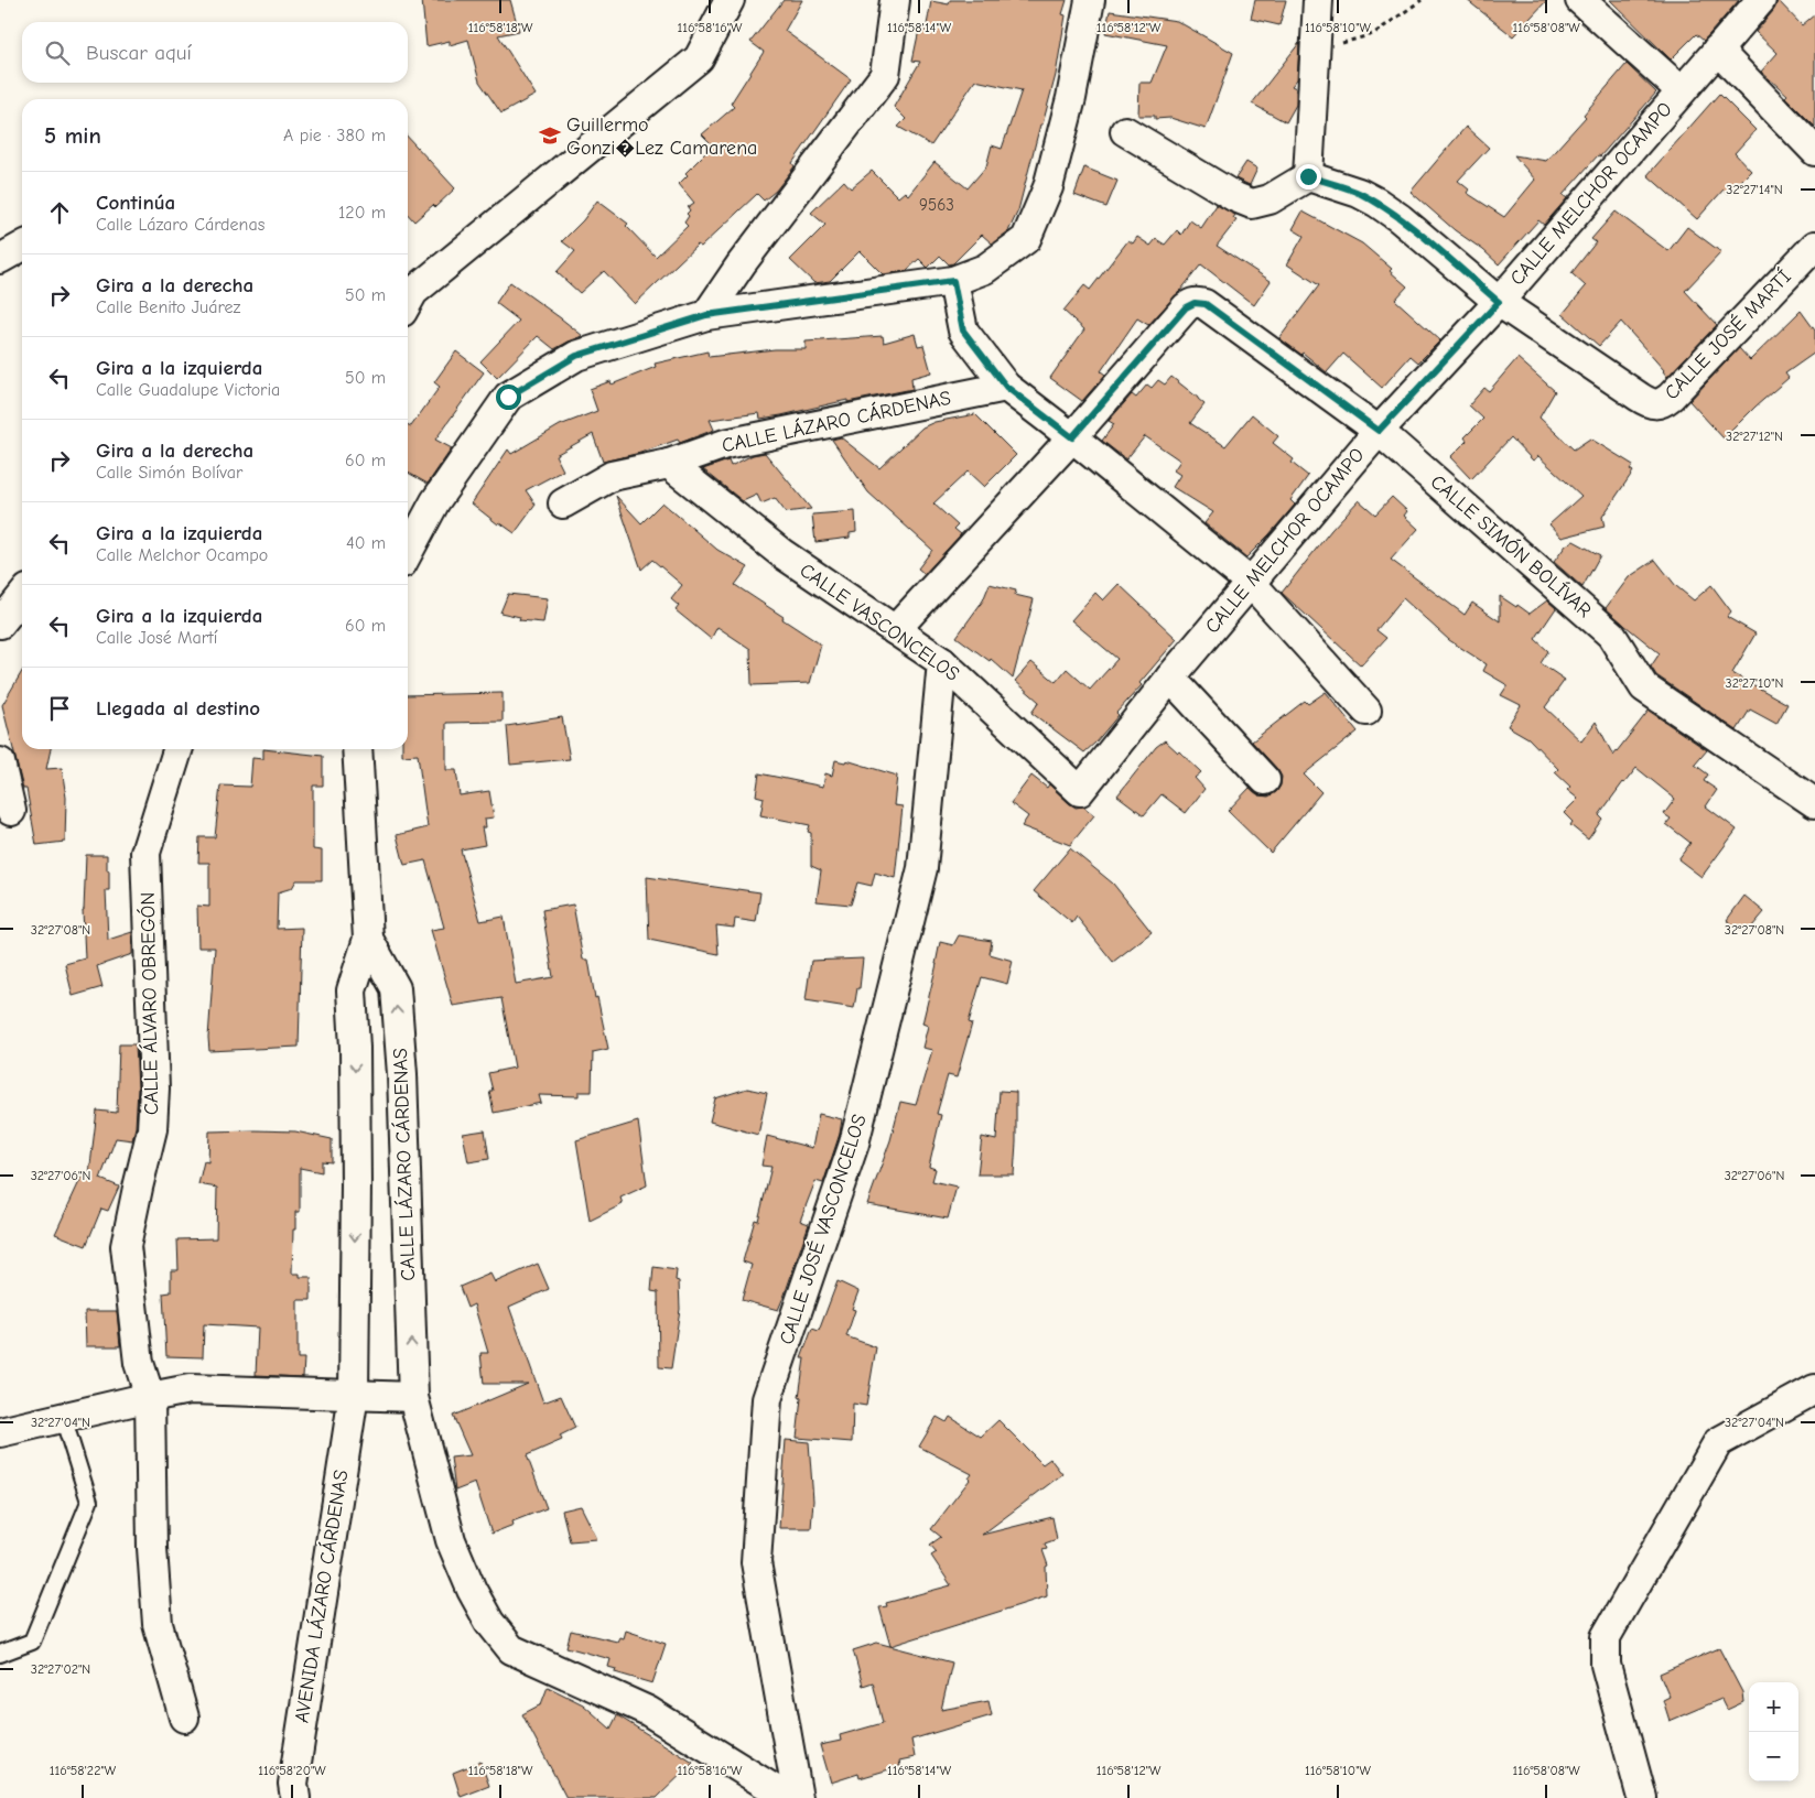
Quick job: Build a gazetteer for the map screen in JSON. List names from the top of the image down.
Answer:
{
  "streets": {
    "street": [
      "CALLE MELCHOR OCAMPO",
      "CALLE JOSÉ MARTÍ",
      "CALLE LÁZARO CÁRDENAS",
      "CALLE SIMÓN BOLÍVAR",
      "CALLE VASCONCELOS",
      "CALLE ÁLVARO OBREGÓN",
      "CALLE JOSÉ VASCONCELOS",
      "AVENIDA LÁZARO CÁRDENAS"
    ]
  },
  "crossings": [
    ["CALLE MELCHOR OCAMPO", "CALLE JOSÉ MARTÍ"],
    ["CALLE MELCHOR OCAMPO", "CALLE SIMÓN BOLÍVAR"],
    ["CALLE MELCHOR OCAMPO", "CALLE VASCONCELOS"],
    ["CALLE LÁZARO CÁRDENAS", "CALLE VASCONCELOS"],
    ["CALLE LÁZARO CÁRDENAS", "AVENIDA LÁZARO CÁRDENAS"],
    ["CALLE VASCONCELOS", "CALLE JOSÉ VASCONCELOS"]
  ],
  "places": {
    "school or university": ["Guillermo Gonzi�Lez Camarena"]
  },
  "house_numbers": ["9563"],
  "page": {
    "search": "Buscar aquí",
    "heading": ["5 min", "A pie · 380 m"],
    "list": [
      ["Continúa", "Calle Lázaro Cárdenas", "120 m"],
      ["Gira a la derecha", "Calle Benito Juárez", "50 m"],
      ["Gira a la izquierda", "Calle Guadalupe Victoria", "50 m"],
      ["Gira a la derecha", "Calle Simón Bolívar", "60 m"],
      ["Gira a la izquierda", "Calle Melchor Ocampo", "40 m"],
      ["Gira a la izquierda", "Calle José Martí", "60 m"],
      "Llegada al destino"
    ],
    "map_buttons": ["+", "−"]
  },
  "coordinates": [
    "116°58'18\"W",
    "116°58'16\"W",
    "116°58'14\"W",
    "116°58'12\"W",
    "116°58'10\"W",
    "116°58'08\"W",
    "32°27'14\"N",
    "32°27'12\"N",
    "32°27'10\"N",
    "32°27'08\"N",
    "32°27'06\"N",
    "32°27'04\"N",
    "32°27'02\"N",
    "116°58'22\"W",
    "116°58'20\"W"
  ]
}
